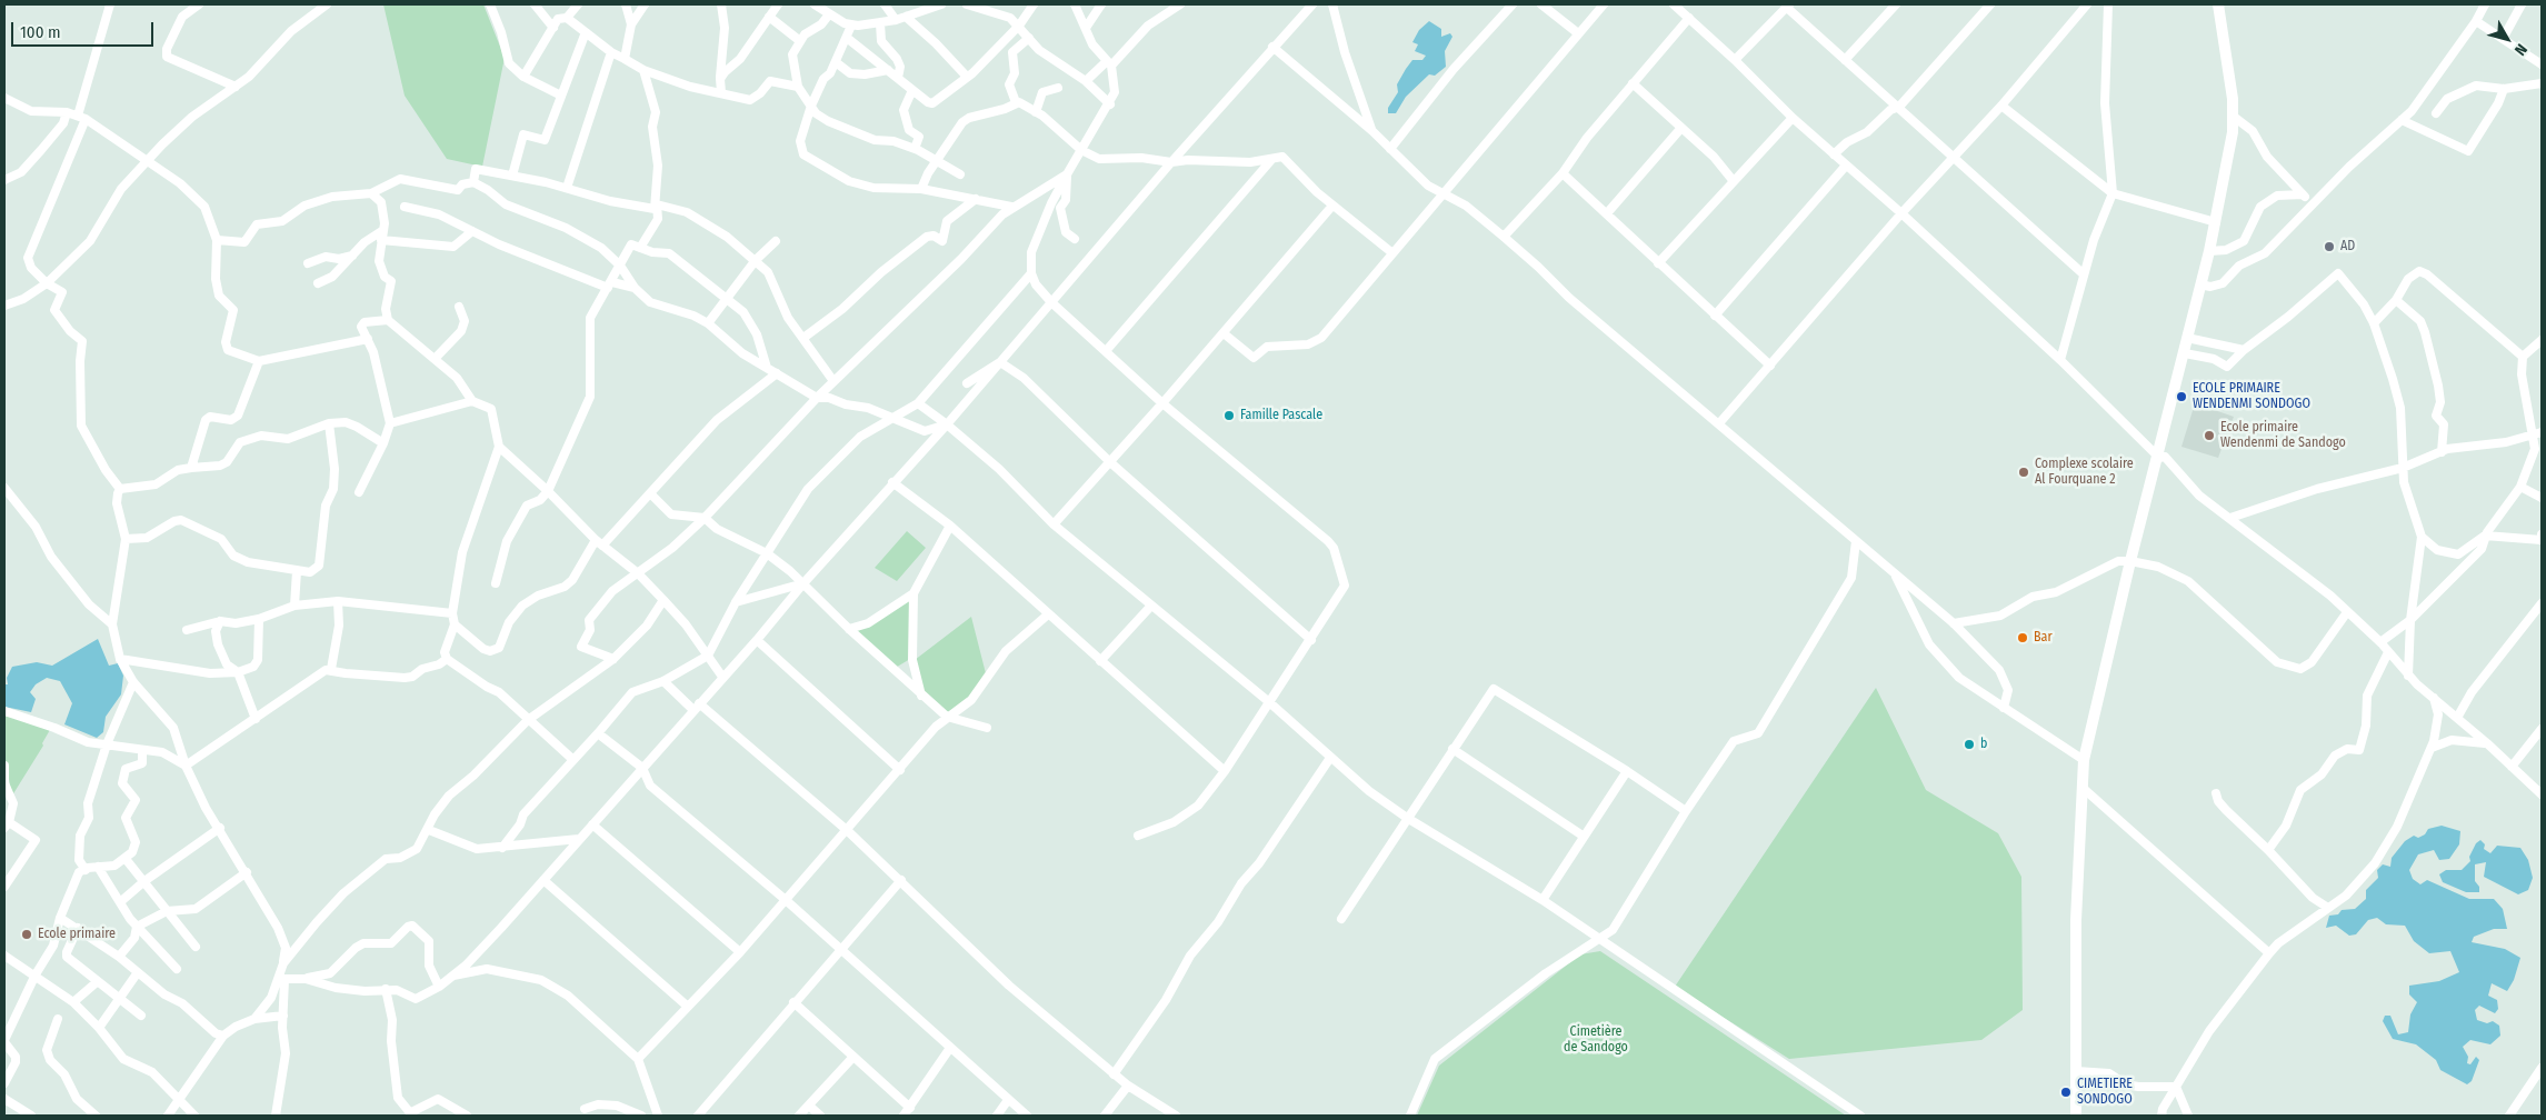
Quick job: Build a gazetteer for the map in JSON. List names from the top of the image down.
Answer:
{
  "parks": ["Cimetière de Sandogo"],
  "places": [
    "AD",
    "ECOLE PRIMAIRE WENDENMI SONDOGO",
    "Famille Pascale",
    "Ecole primaire Wendenmi de Sandogo",
    "Complexe scolaire Al Fourquane 2",
    "Bar",
    "b",
    "Ecole primaire",
    "CIMETIERE SONDOGO"
  ],
  "scale_bar": "100 m",
  "north": "bottom right"
}
